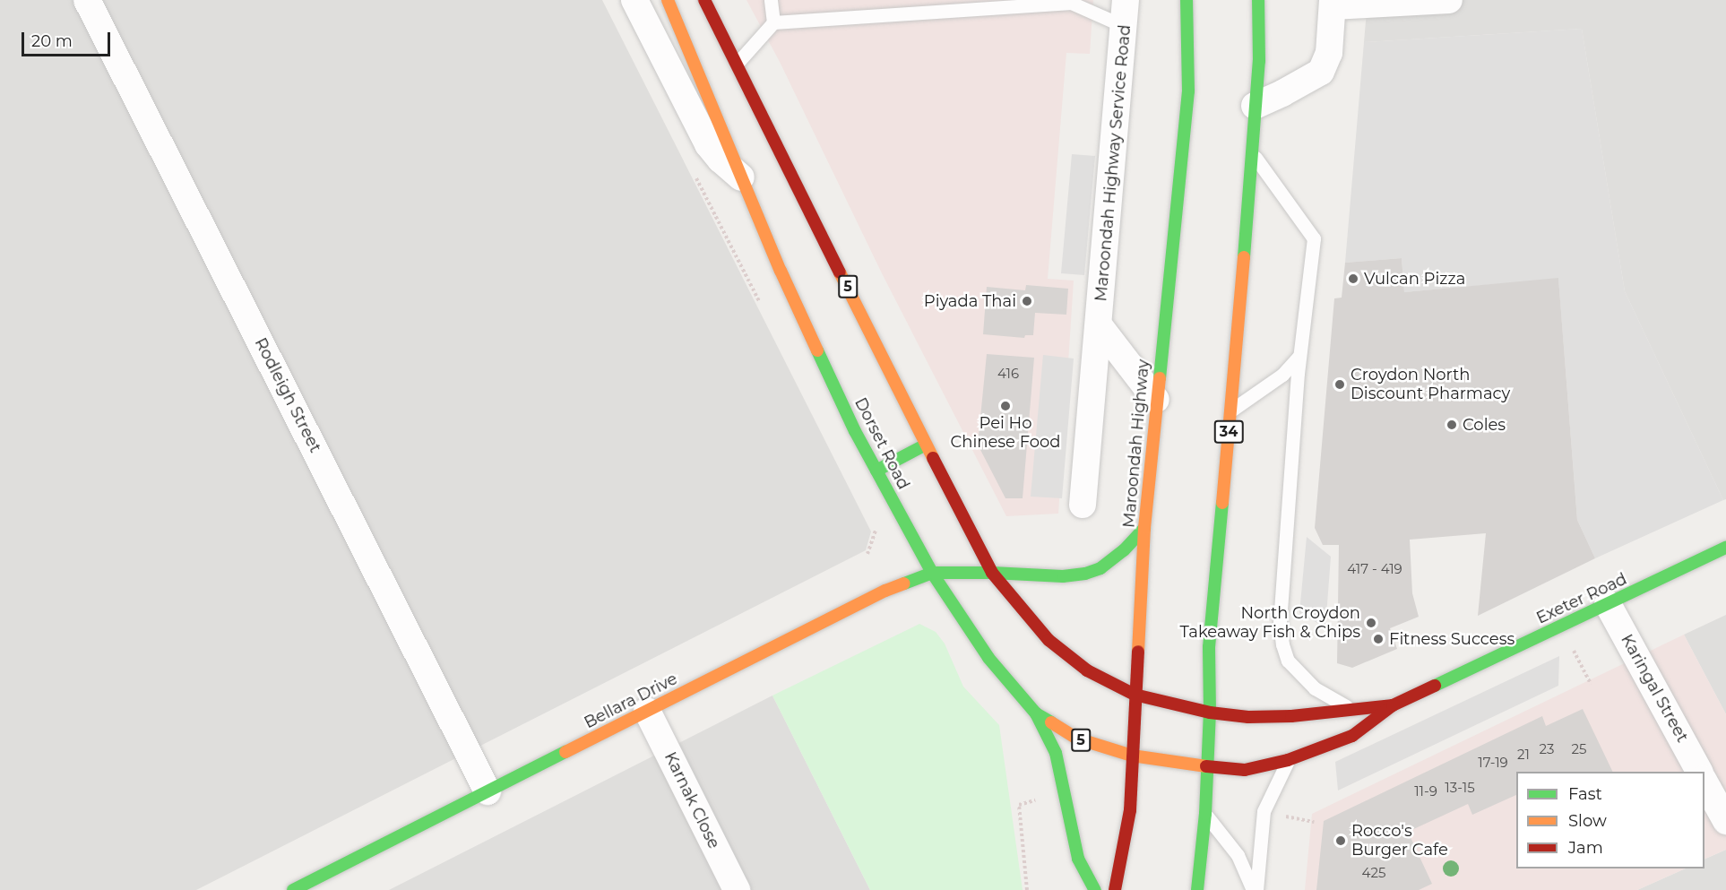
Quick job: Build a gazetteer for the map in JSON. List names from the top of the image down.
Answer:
{
  "streets": {
    "main road": [
      "5",
      "34",
      "Dorset Road",
      "Maroondah Highway",
      "Exeter Road",
      "Bellara Drive"
    ],
    "street": [
      "Maroondah Highway Service Road",
      "Rodleigh Street",
      "Karingal Street",
      "Karnak Close"
    ]
  },
  "crossings": [
    ["5", "34"],
    ["5", "Maroondah Highway"],
    ["5", "Exeter Road"],
    ["5", "Bellara Drive"],
    ["Rodleigh Street", "Bellara Drive"],
    ["34", "Dorset Road"],
    ["34", "Exeter Road"],
    ["Dorset Road", "Maroondah Highway"],
    ["Dorset Road", "Exeter Road"],
    ["Dorset Road", "Bellara Drive"],
    ["Maroondah Highway", "Bellara Drive"],
    ["Exeter Road", "Karingal Street"],
    ["Bellara Drive", "Karnak Close"]
  ],
  "places": [
    "Vulcan Pizza",
    "Piyada Thai",
    "Croydon North Discount Pharmacy",
    "Pei Ho Chinese Food",
    "Coles",
    "North Croydon Takeaway Fish & Chips",
    "Fitness Success",
    "Rocco's Burger Cafe"
  ],
  "house_numbers": [
    "416",
    "417 - 419",
    "23",
    "25",
    "21",
    "17-19",
    "13-15",
    "11-9",
    "425"
  ],
  "legend": ["Fast", "Slow", "Jam"],
  "scale_bar": "20 m"
}
